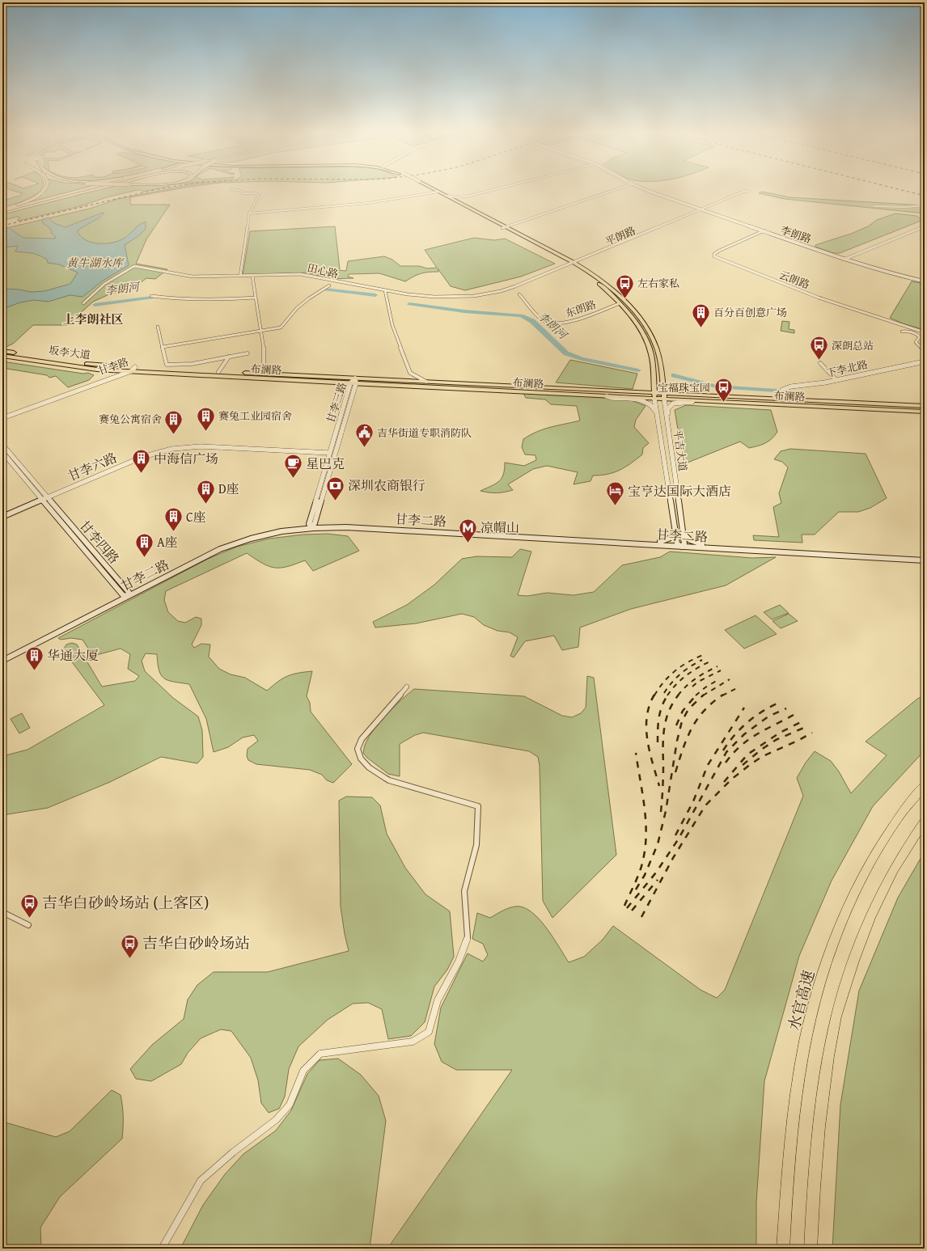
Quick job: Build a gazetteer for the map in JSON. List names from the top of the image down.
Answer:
{
  "streets": {
    "highway": ["水官高速"],
    "main road": ["坂李大道", "布澜路", "平吉大道"],
    "street": [
      "李朗路",
      "平朗路",
      "田心路",
      "云朗路",
      "东朗路",
      "甘李路",
      "下李北路",
      "甘李三路",
      "甘李六路",
      "甘李二路",
      "甘李四路"
    ]
  },
  "crossings": [
    ["李朗路", "平朗路"],
    ["李朗路", "云朗路"],
    ["平朗路", "田心路"],
    ["平朗路", "平吉大道"],
    ["田心路", "平吉大道"],
    ["东朗路", "平吉大道"],
    ["坂李大道", "甘李路"],
    ["坂李大道", "布澜路"],
    ["甘李路", "布澜路"],
    ["下李北路", "布澜路"],
    ["布澜路", "甘李三路"],
    ["布澜路", "平吉大道"],
    ["甘李三路", "甘李二路"],
    ["平吉大道", "甘李二路"],
    ["甘李六路", "甘李四路"],
    ["甘李二路", "甘李四路"]
  ],
  "districts": ["上李朗社区"],
  "water": ["黄牛湖水库", "李朗河"],
  "places": {
    "bus stop": [
      "左右家私",
      "深朗总站",
      "宝福珠宝园",
      "吉华白砂岭场站 (上客区)",
      "吉华白砂岭场站"
    ],
    "building": [
      "百分百创意广场",
      "赛兔工业园宿舍",
      "赛兔公寓宿舍",
      "中海信广场",
      "D座",
      "C座",
      "A座",
      "华通大厦"
    ],
    "public building": ["吉华街道专职消防队"],
    "cafe": ["星巴克"],
    "bank": ["深圳农商银行"],
    "hotel": ["宝亨达国际大酒店"],
    "metro station": ["凉帽山"]
  }
}
